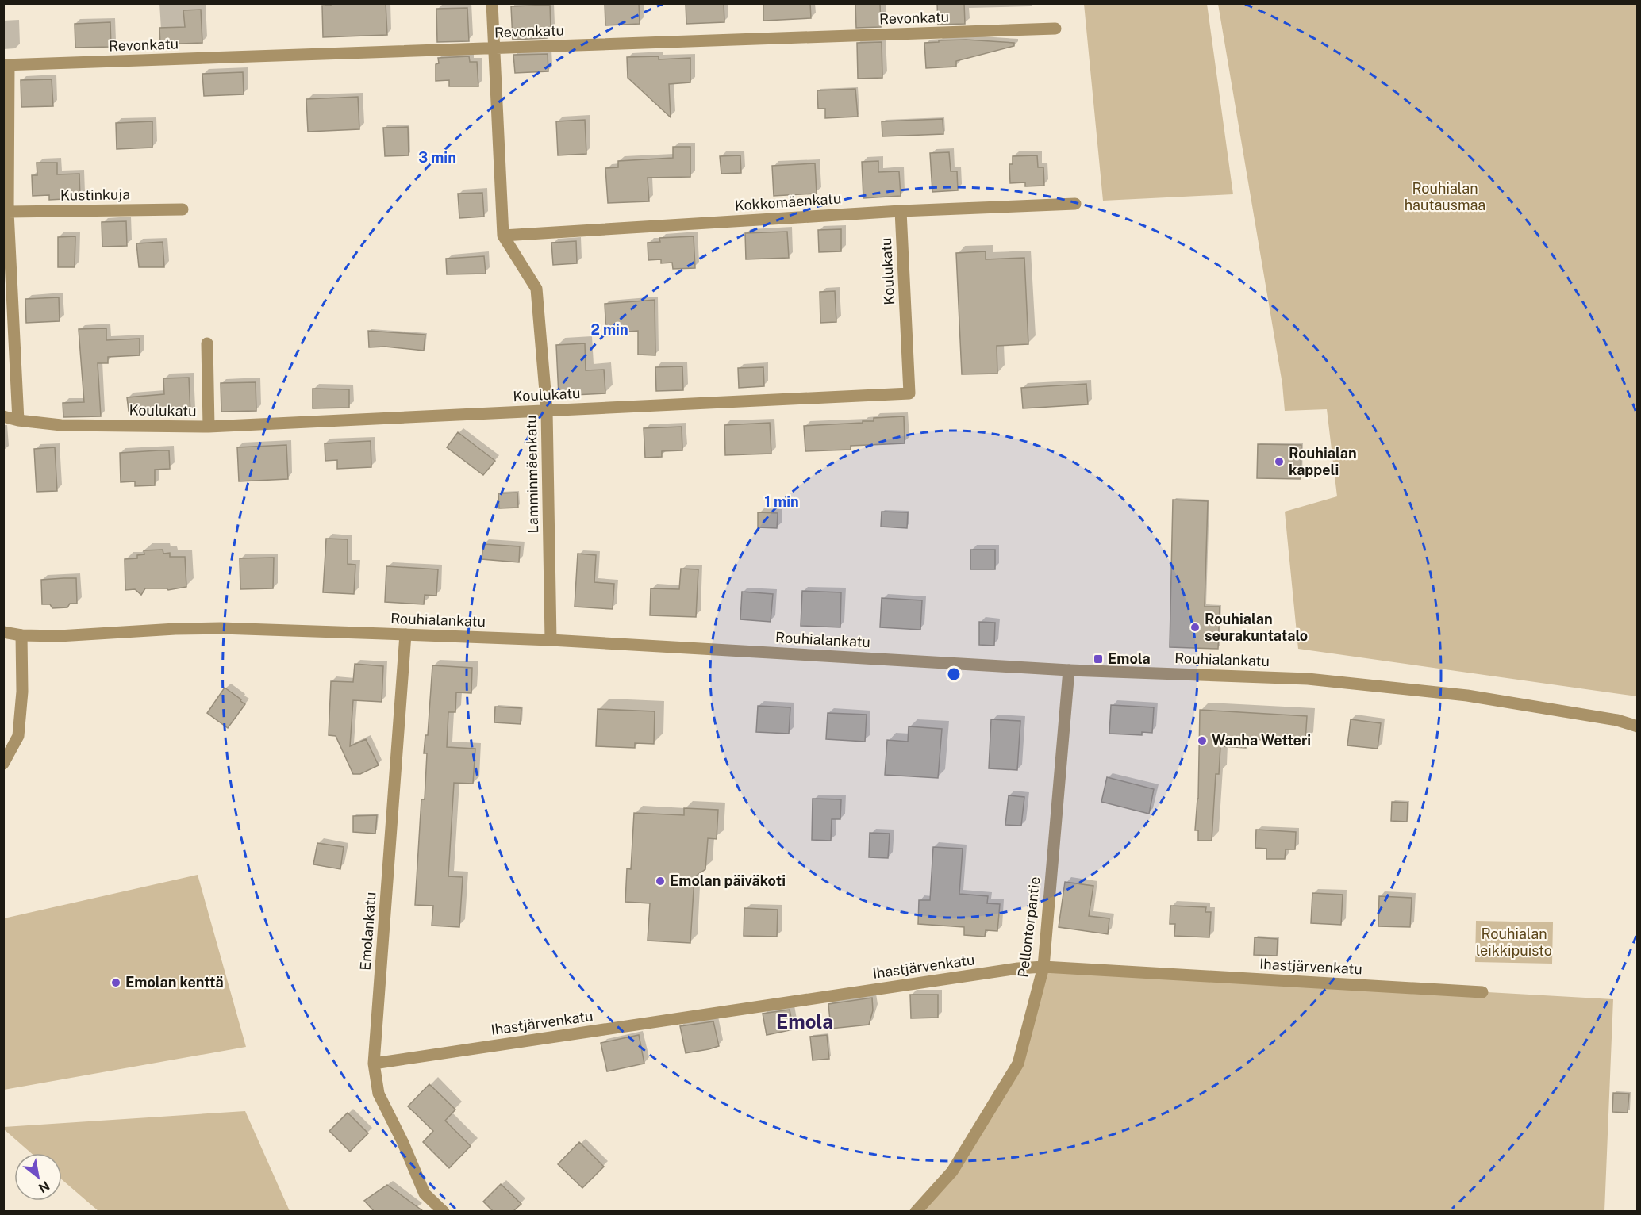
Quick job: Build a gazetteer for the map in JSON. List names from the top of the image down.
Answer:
{
  "streets": {
    "street": [
      "Revonkatu",
      "Kustinkuja",
      "Kokkomäenkatu",
      "Koulukatu",
      "Lamminmäenkatu",
      "Rouhialankatu",
      "Pellontorpantie",
      "Emolankatu",
      "Ihastjärvenkatu"
    ]
  },
  "crossings": [
    ["Revonkatu", "Lamminmäenkatu"],
    ["Kokkomäenkatu", "Koulukatu"],
    ["Kokkomäenkatu", "Lamminmäenkatu"],
    ["Koulukatu", "Lamminmäenkatu"],
    ["Lamminmäenkatu", "Rouhialankatu"],
    ["Rouhialankatu", "Pellontorpantie"],
    ["Rouhialankatu", "Emolankatu"],
    ["Pellontorpantie", "Ihastjärvenkatu"],
    ["Emolankatu", "Ihastjärvenkatu"]
  ],
  "districts": ["Emola"],
  "parks": ["Rouhialan hautausmaa", "Rouhialan leikkipuisto"],
  "places": {
    "other": [
      "Rouhialan kappeli",
      "Rouhialan seurakuntatalo",
      "Wanha Wetteri",
      "Emolan päiväkoti",
      "Emolan kenttä"
    ],
    "transit": ["Emola"]
  },
  "north": "bottom right",
  "rings": ["3 min", "2 min", "1 min"]
}
